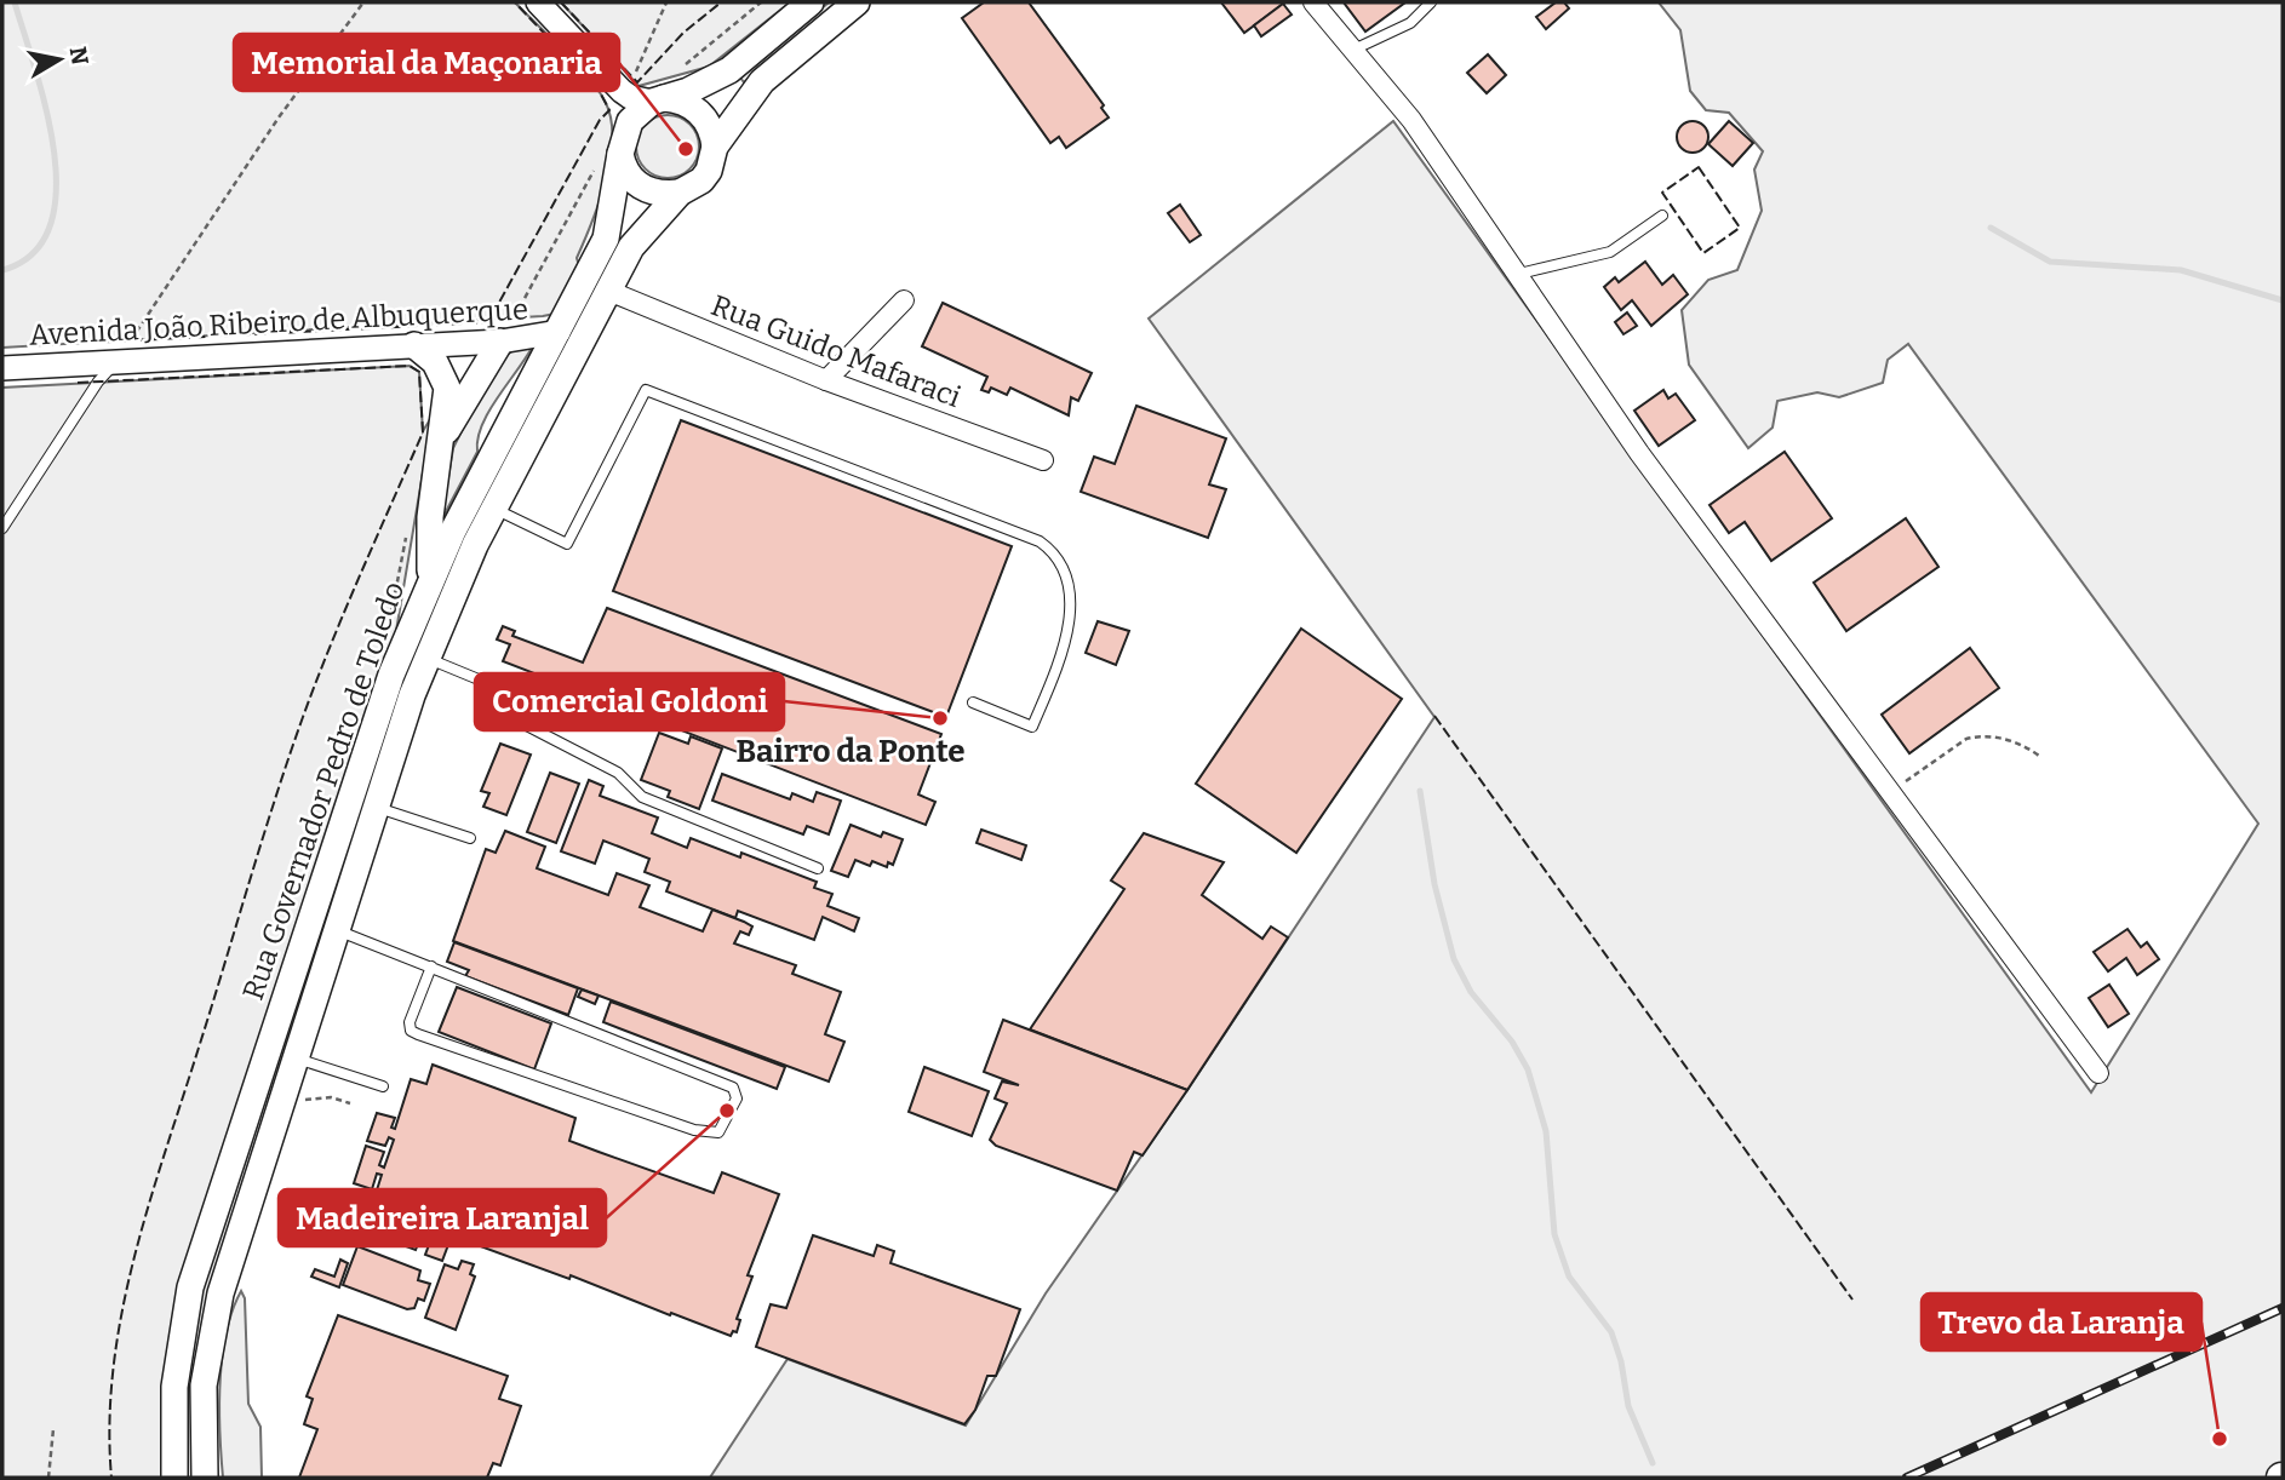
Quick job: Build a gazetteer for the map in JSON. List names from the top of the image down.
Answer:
{
  "streets": {
    "main road": ["Rua Governador Pedro de Toledo"],
    "street": ["Avenida João Ribeiro de Albuquerque", "Rua Guido Mafaraci"]
  },
  "crossings": [
    ["Avenida João Ribeiro de Albuquerque", "Rua Governador Pedro de Toledo"],
    ["Rua Guido Mafaraci", "Rua Governador Pedro de Toledo"]
  ],
  "districts": ["Bairro da Ponte"],
  "places": [
    "Memorial da Maçonaria",
    "Comercial Goldoni",
    "Madeireira Laranjal",
    "Trevo da Laranja"
  ],
  "north": "right"
}
